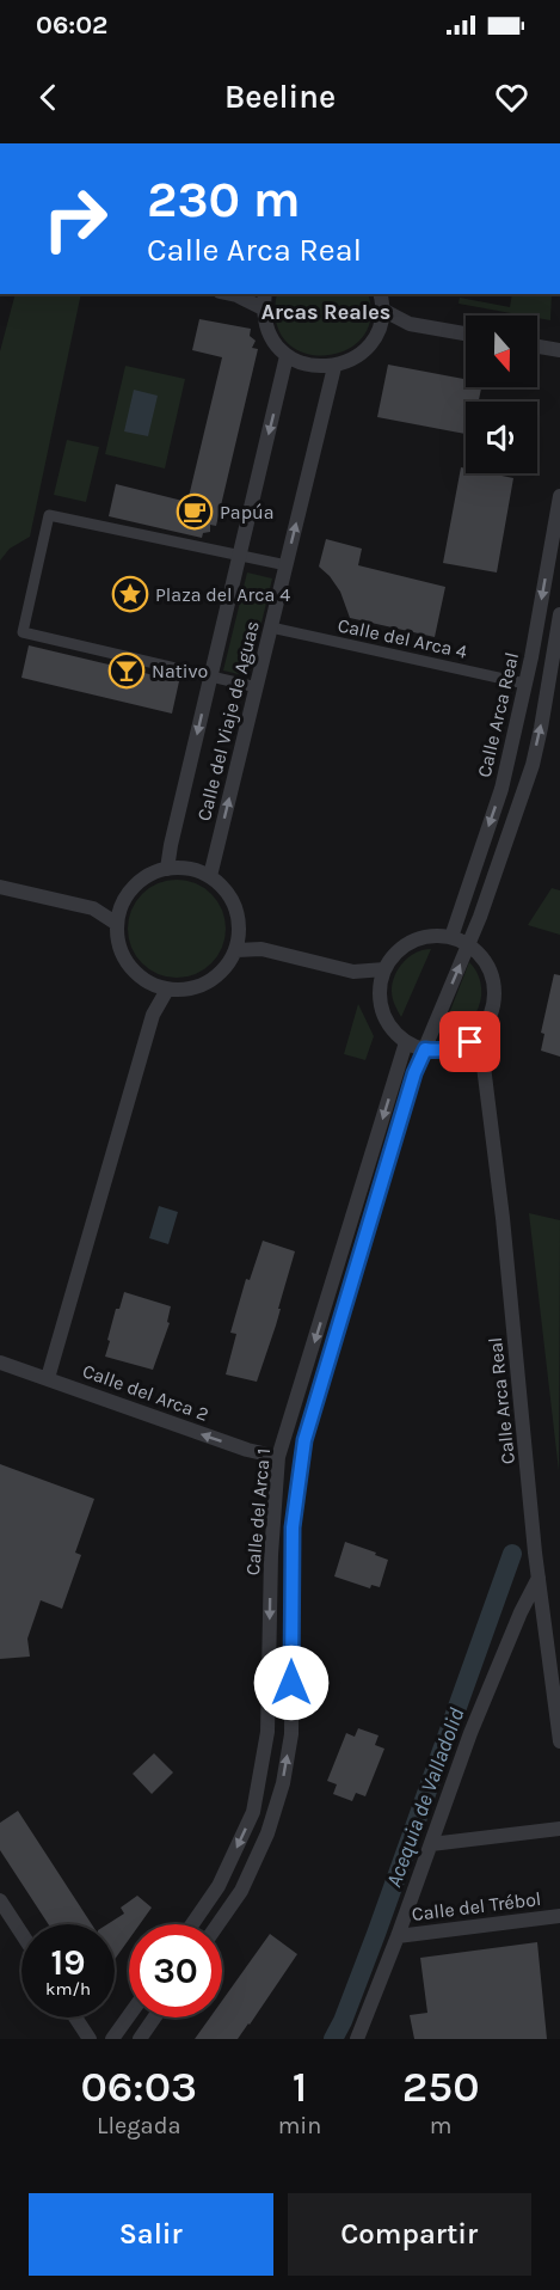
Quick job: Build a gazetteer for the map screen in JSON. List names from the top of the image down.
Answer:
{
  "streets": {
    "street": [
      "Calle del Arca 4",
      "Calle Arca Real",
      "Calle del Viaje de Aguas",
      "Calle del Arca 2",
      "Calle del Arca 1",
      "Calle del Trébol"
    ]
  },
  "crossings": [
    ["Calle del Arca 4", "Calle Arca Real"],
    ["Calle del Arca 4", "Calle del Viaje de Aguas"],
    ["Calle Arca Real", "Calle del Arca 1"],
    ["Calle del Arca 2", "Calle del Arca 1"]
  ],
  "one_way": ["Calle del Arca 2"],
  "districts": ["Arcas Reales"],
  "water": ["Acequia de Valladolid"],
  "places": {
    "cafe": ["Papúa"],
    "place": ["Plaza del Arca 4"],
    "bar": ["Nativo"]
  },
  "north": "bottom",
  "page": {
    "status": "06:02",
    "header": "Beeline",
    "turn": ["230 m", "Calle Arca Real"],
    "speed": "19 km/h",
    "limit": "30",
    "eta": [
      "06:03",
      "Llegada",
      "1",
      "min",
      "250",
      "m"
    ],
    "buttons": ["Salir", "Compartir"]
  }
}
